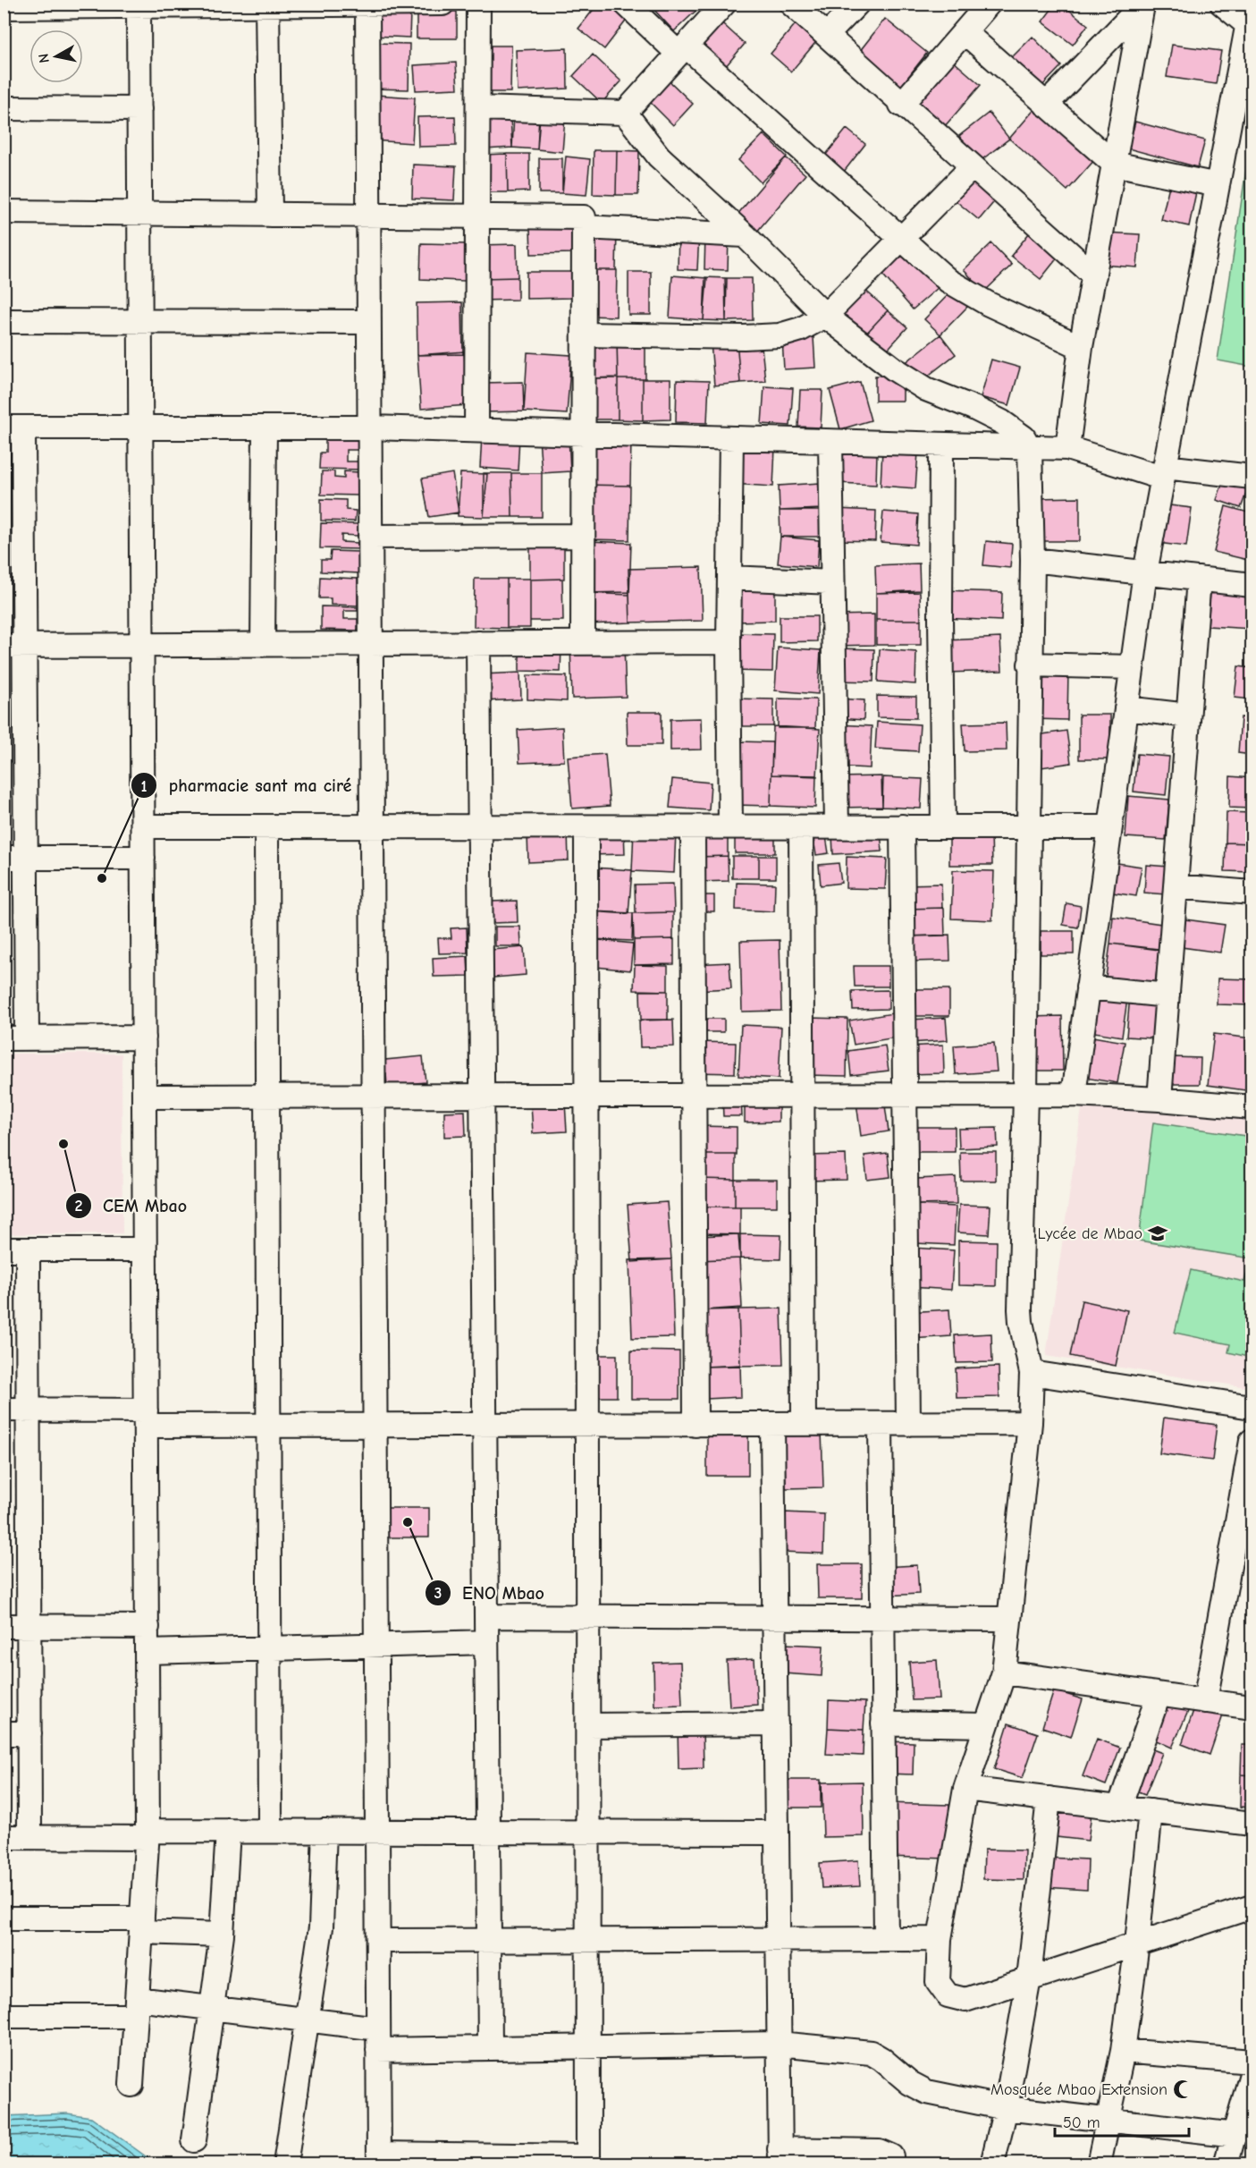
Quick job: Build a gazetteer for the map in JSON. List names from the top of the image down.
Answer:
{
  "places": {
    "other": ["pharmacie sant ma ciré", "CEM Mbao", "ENO Mbao"],
    "school or university": ["Lycée de Mbao"],
    "mosque": ["Mosquée Mbao Extension"]
  },
  "scale_bar": "50 m",
  "north": "left"
}
